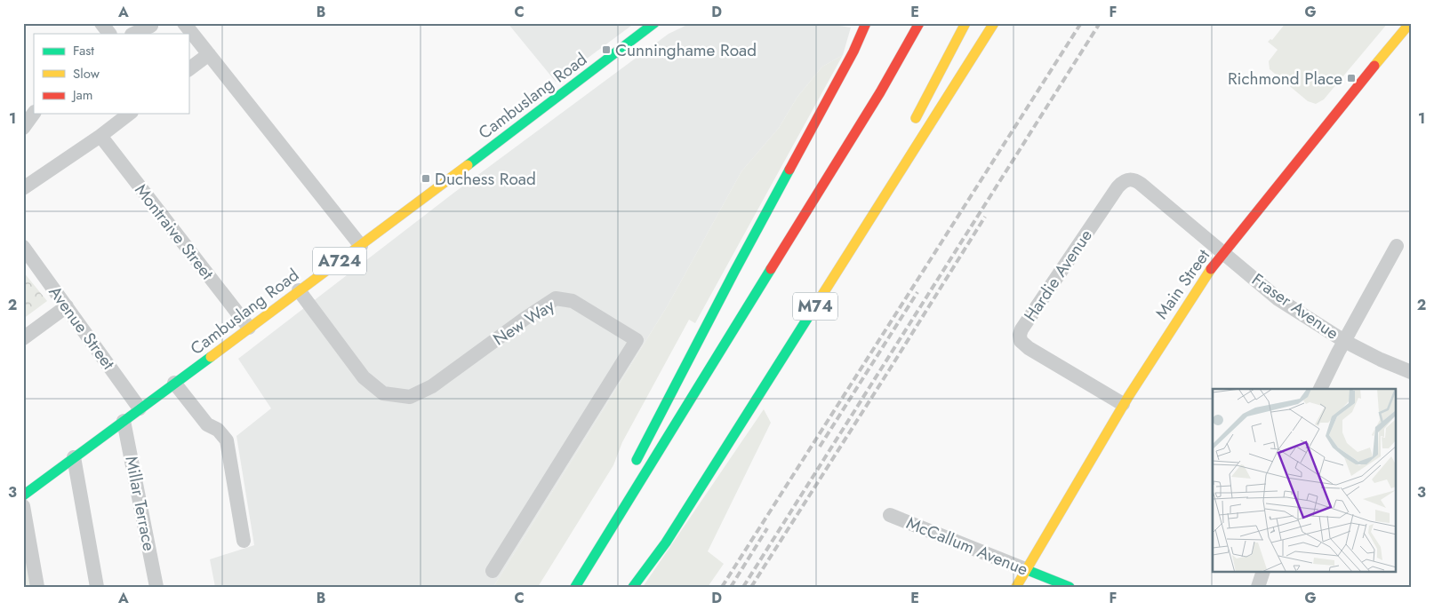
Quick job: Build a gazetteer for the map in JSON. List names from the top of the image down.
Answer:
{
  "streets": {
    "main road": [
      "Cambuslang Road",
      "A724",
      "Main Street",
      "M74",
      "McCallum Avenue"
    ],
    "street": [
      "Montraive Street",
      "Hardie Avenue",
      "Fraser Avenue",
      "New Way",
      "Avenue Street",
      "Millar Terrace"
    ]
  },
  "crossings": [
    ["Cambuslang Road", "Montraive Street"],
    ["Cambuslang Road", "New Way"],
    ["Cambuslang Road", "Avenue Street"],
    ["Cambuslang Road", "Millar Terrace"],
    ["Hardie Avenue", "Main Street"],
    ["Hardie Avenue", "Fraser Avenue"],
    ["Main Street", "Fraser Avenue"],
    ["Main Street", "McCallum Avenue"]
  ],
  "places": {
    "transit": ["Cunninghame Road", "Richmond Place", "Duchess Road"]
  },
  "legend": ["Fast", "Slow", "Jam"],
  "grid": {
    "columns": [
      "A",
      "B",
      "C",
      "D",
      "E",
      "F",
      "G"
    ],
    "rows": ["1", "2", "3"]
  }
}
